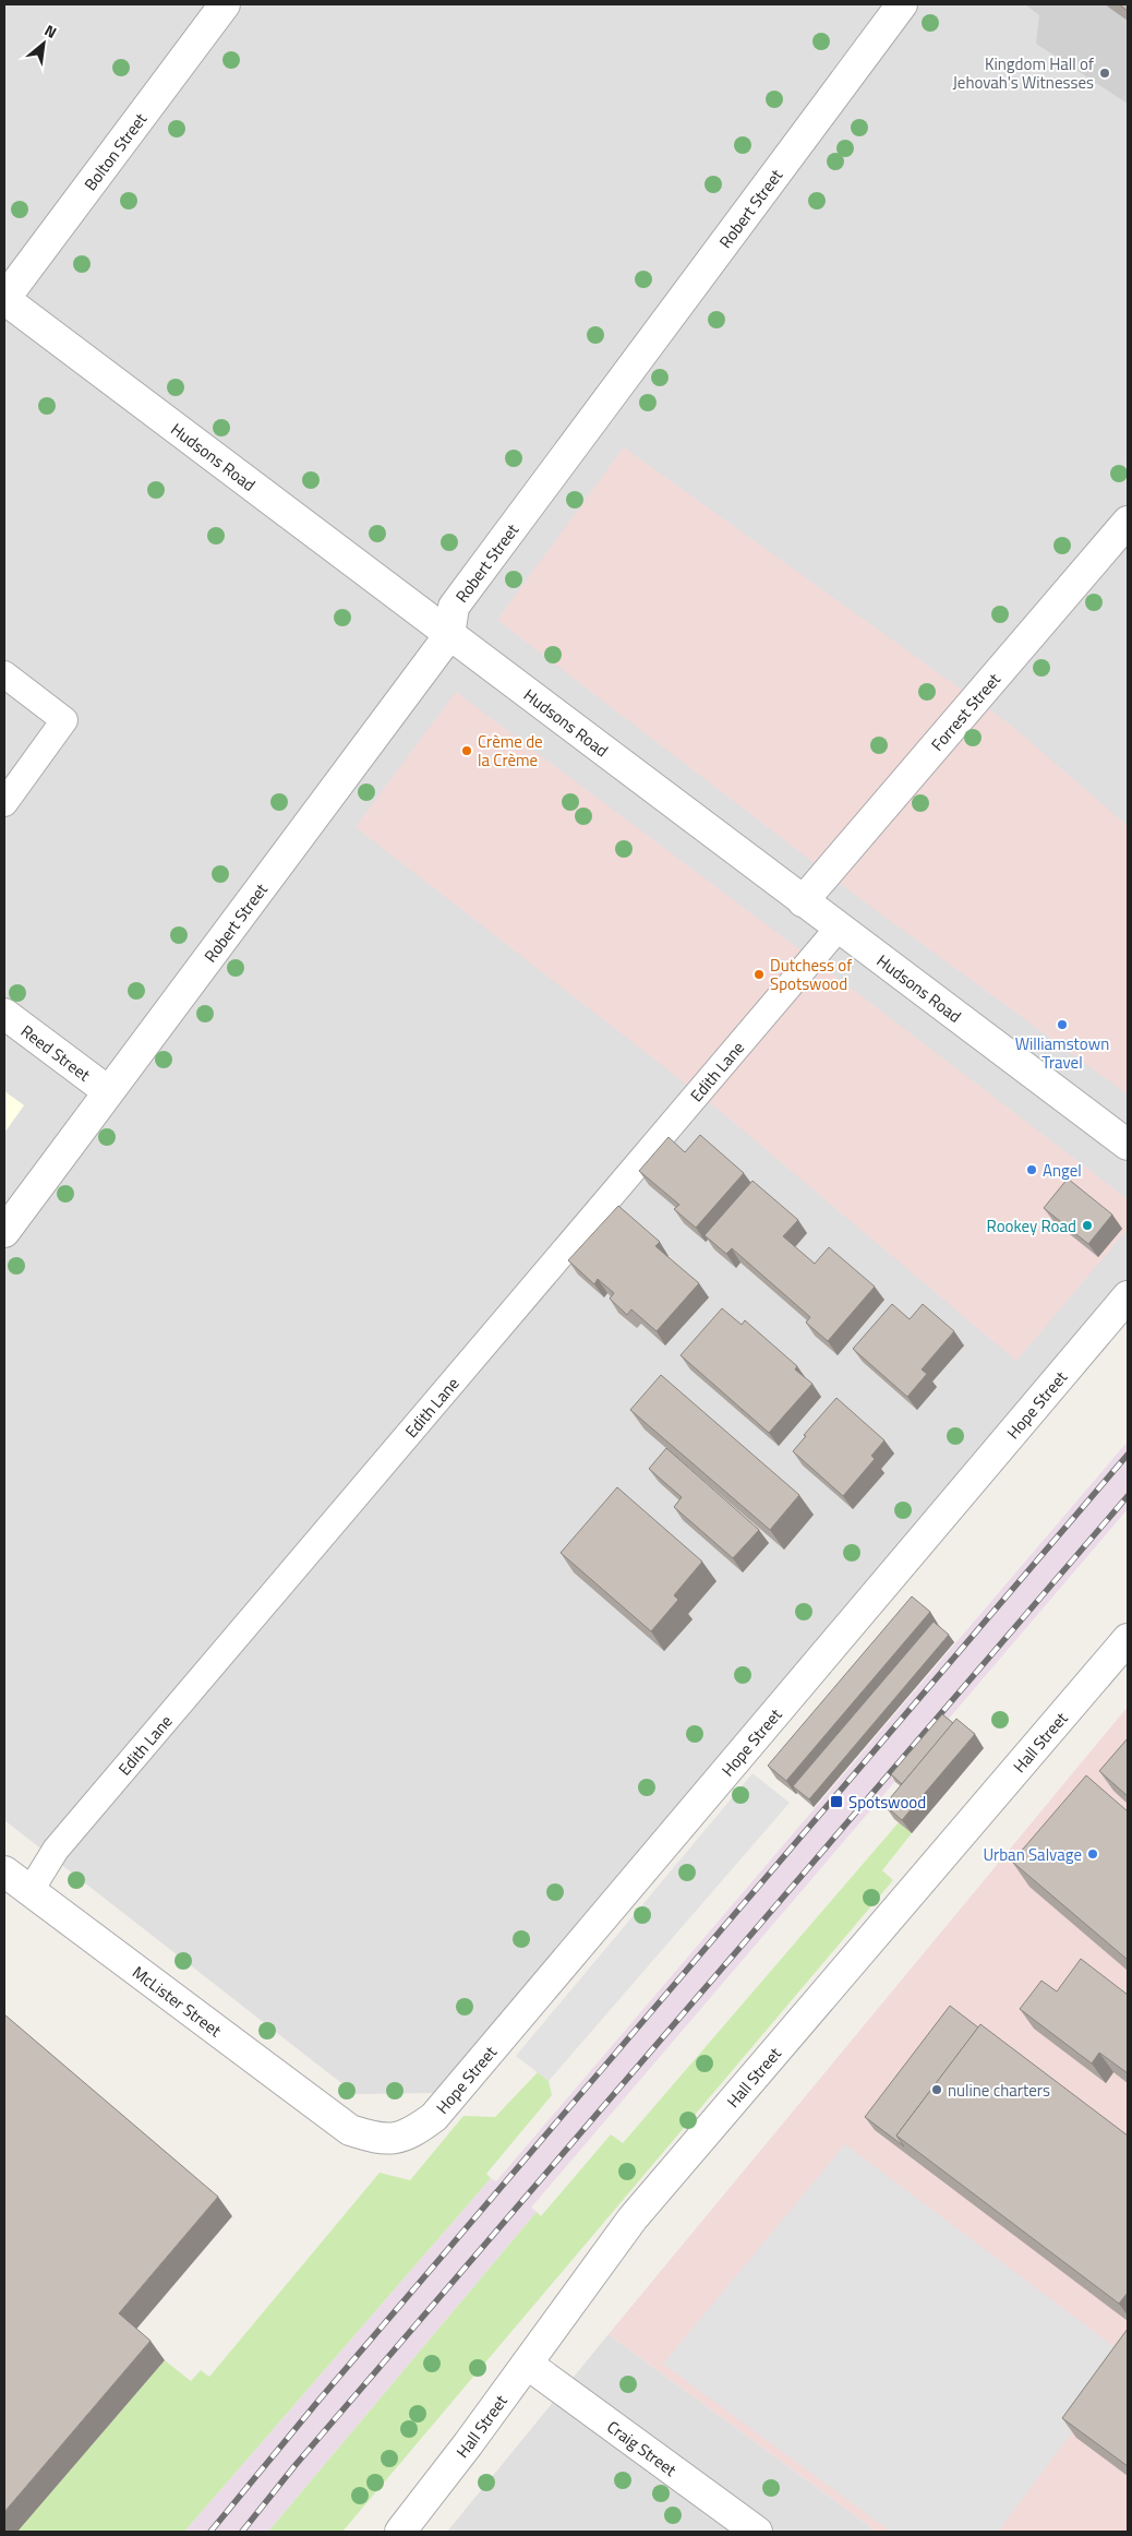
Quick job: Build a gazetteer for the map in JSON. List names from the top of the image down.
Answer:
{
  "streets": {
    "street": [
      "Bolton Street",
      "Robert Street",
      "Hudsons Road",
      "Forrest Street",
      "Reed Street",
      "Hope Street",
      "Hall Street",
      "McLister Street",
      "Craig Street"
    ],
    "lane": ["Edith Lane"]
  },
  "crossings": [
    ["Bolton Street", "Hudsons Road"],
    ["Robert Street", "Hudsons Road"],
    ["Robert Street", "Reed Street"],
    ["Hudsons Road", "Forrest Street"],
    ["Hudsons Road", "Edith Lane"],
    ["Edith Lane", "McLister Street"],
    ["Hope Street", "McLister Street"],
    ["Hall Street", "Craig Street"]
  ],
  "places": {
    "other": [
      "Kingdom Hall of Jehovah's Witnesses",
      "Crème de la Crème",
      "Dutchess of Spotswood",
      "Williamstown Travel",
      "Angel",
      "Rookey Road",
      "Urban Salvage",
      "nuline charters"
    ],
    "transit": ["Spotswood"]
  },
  "north": "top right"
}
